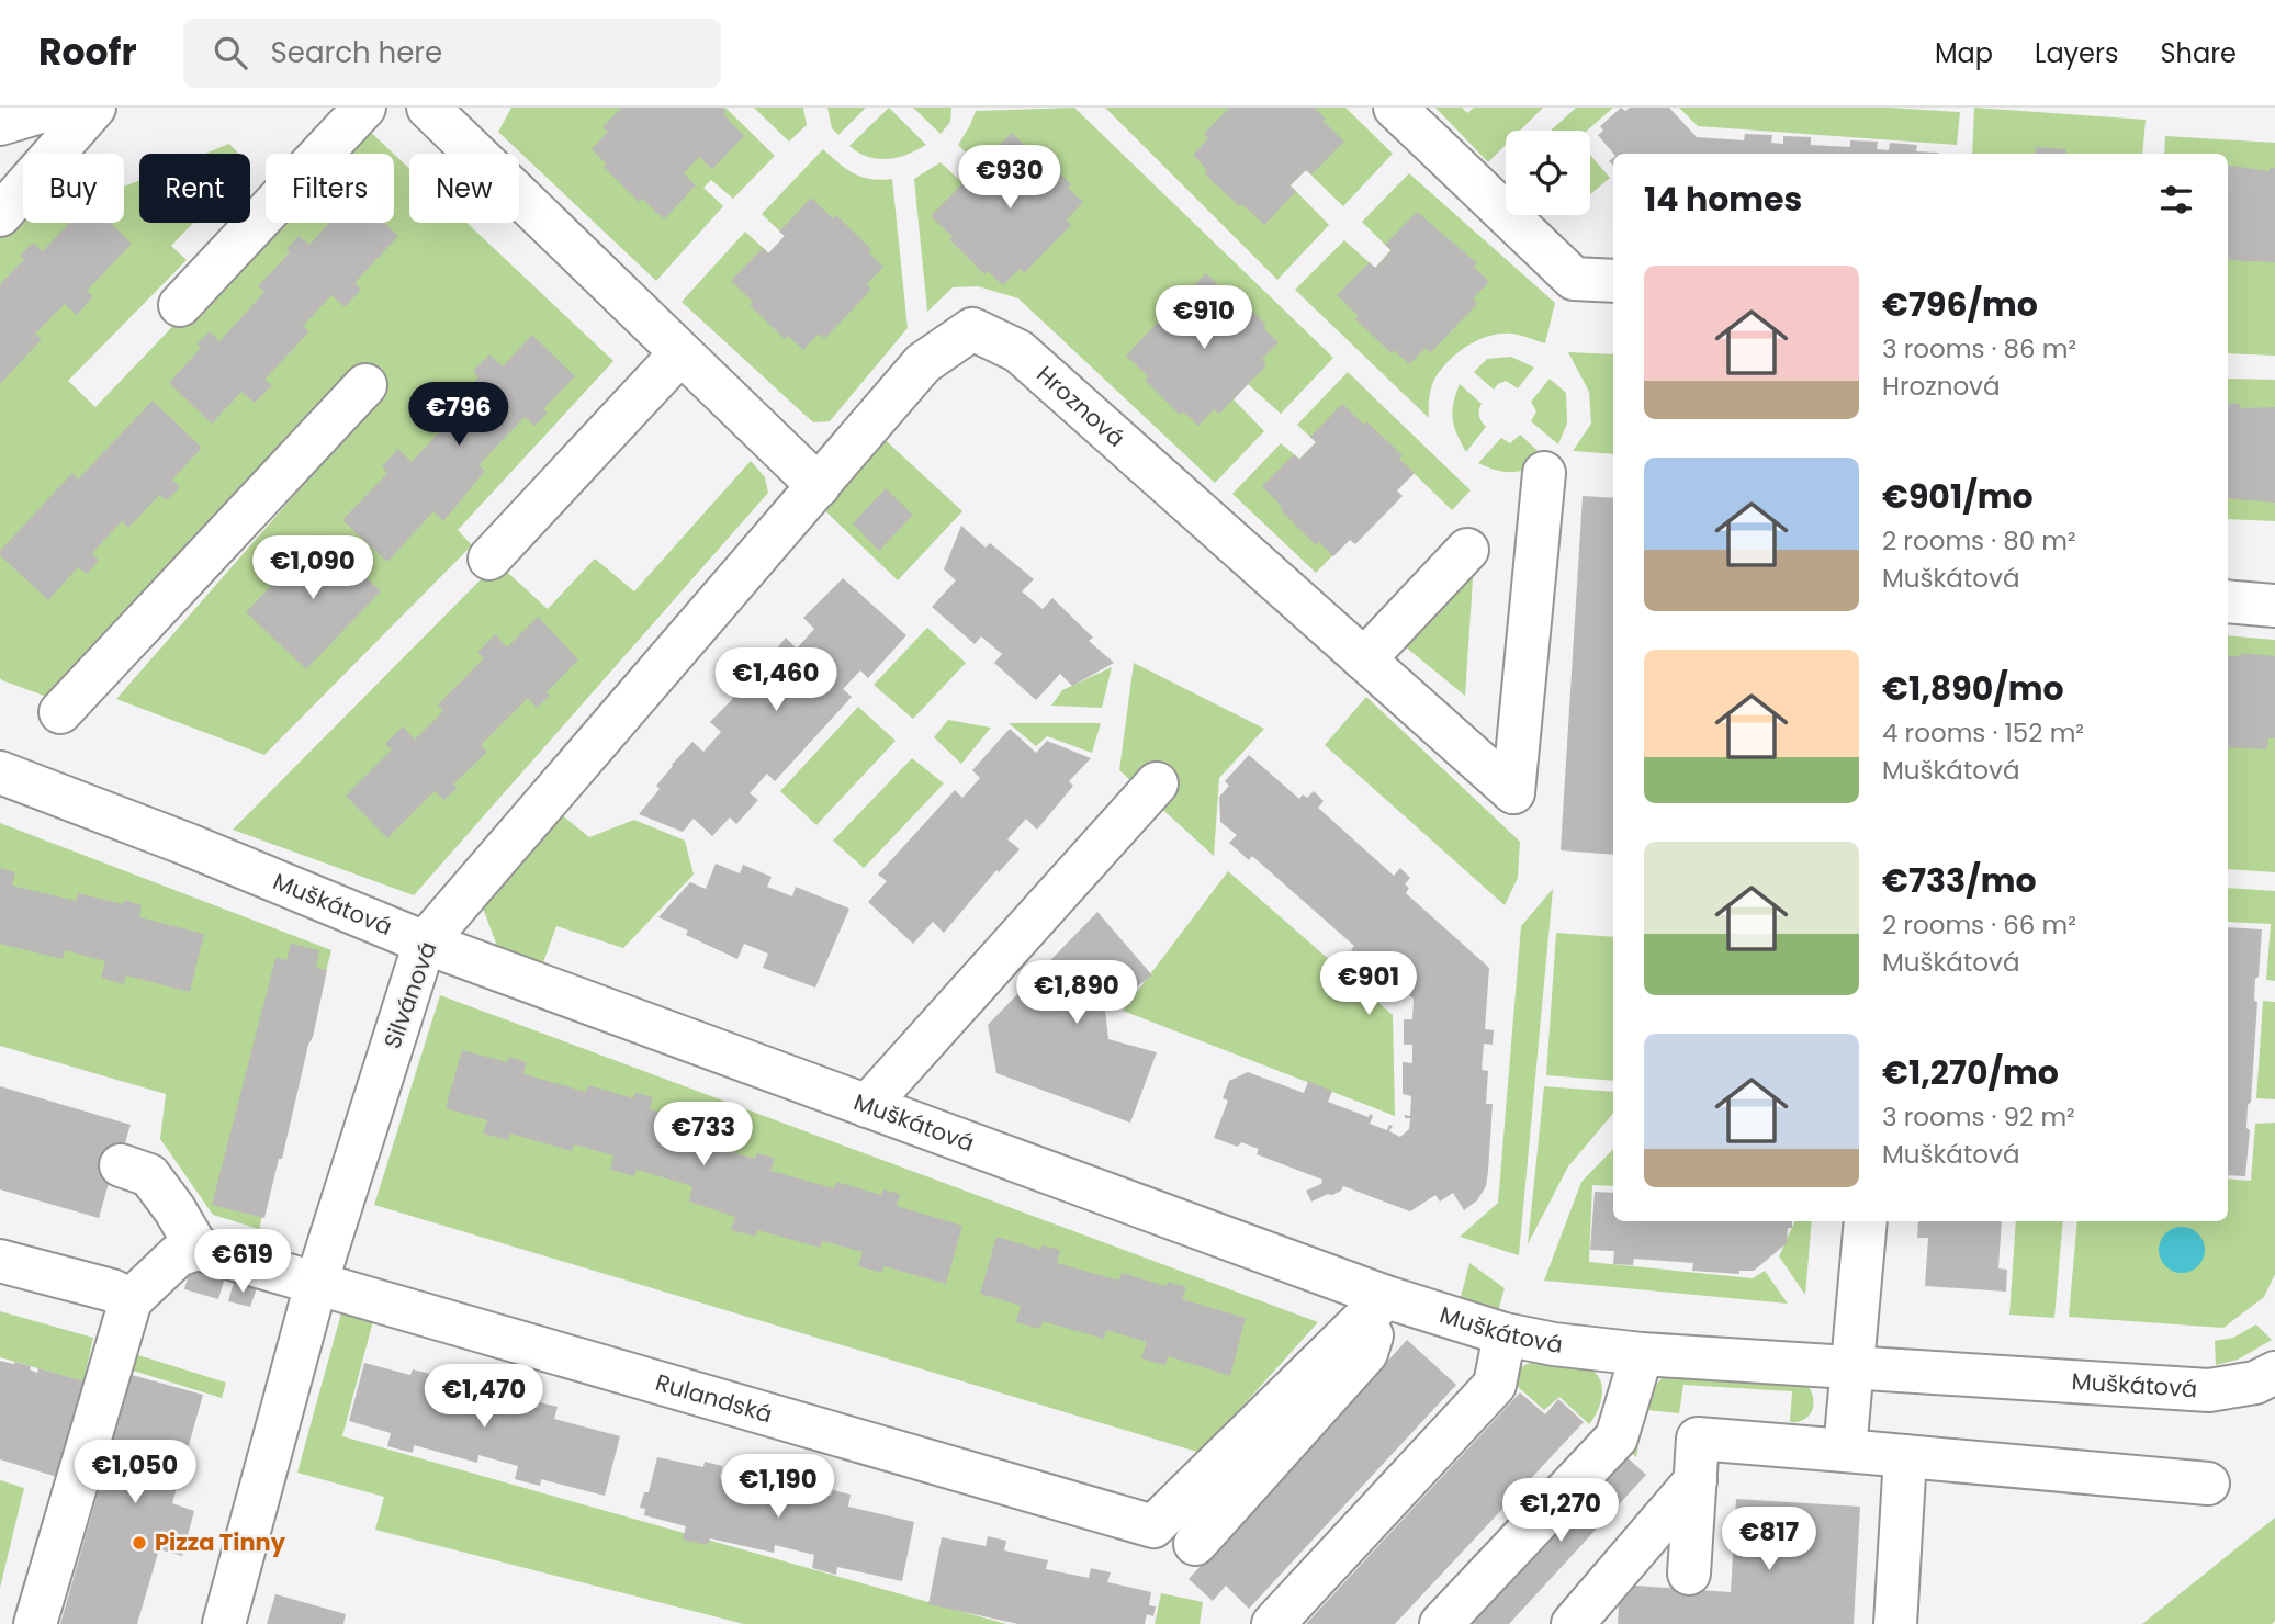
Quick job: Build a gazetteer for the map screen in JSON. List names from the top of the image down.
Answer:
{
  "streets": {
    "street": [
      "Hroznová",
      "Muškátová",
      "Silvánová",
      "Rulandská"
    ]
  },
  "crossings": [
    ["Hroznová", "Silvánová"],
    ["Muškátová", "Silvánová"],
    ["Muškátová", "Rulandská"],
    ["Silvánová", "Rulandská"]
  ],
  "places": ["Pizza Tinny"],
  "page": {
    "header": "Roofr",
    "search": "Search here",
    "nav": ["Map", "Layers", "Share"],
    "price": [
      "€930",
      "€910",
      "€796",
      "€1,090",
      "€1,460",
      "€901",
      "€1,890",
      "€733",
      "€619",
      "€1,470",
      "€1,050",
      "€1,190",
      "€1,270",
      "€817"
    ],
    "chip": [
      "Buy",
      "Rent",
      "Filters",
      "New"
    ],
    "heading": "14 homes",
    "list": [
      {
        "name": "€796/mo",
        "note": "3 rooms · 86 m² · Hroznová"
      },
      {
        "name": "€901/mo",
        "note": "2 rooms · 80 m² · Muškátová"
      },
      {
        "name": "€1,890/mo",
        "note": "4 rooms · 152 m² · Muškátová"
      },
      {
        "name": "€733/mo",
        "note": "2 rooms · 66 m² · Muškátová"
      },
      {
        "name": "€1,270/mo",
        "note": "3 rooms · 92 m² · Muškátová"
      }
    ]
  }
}
